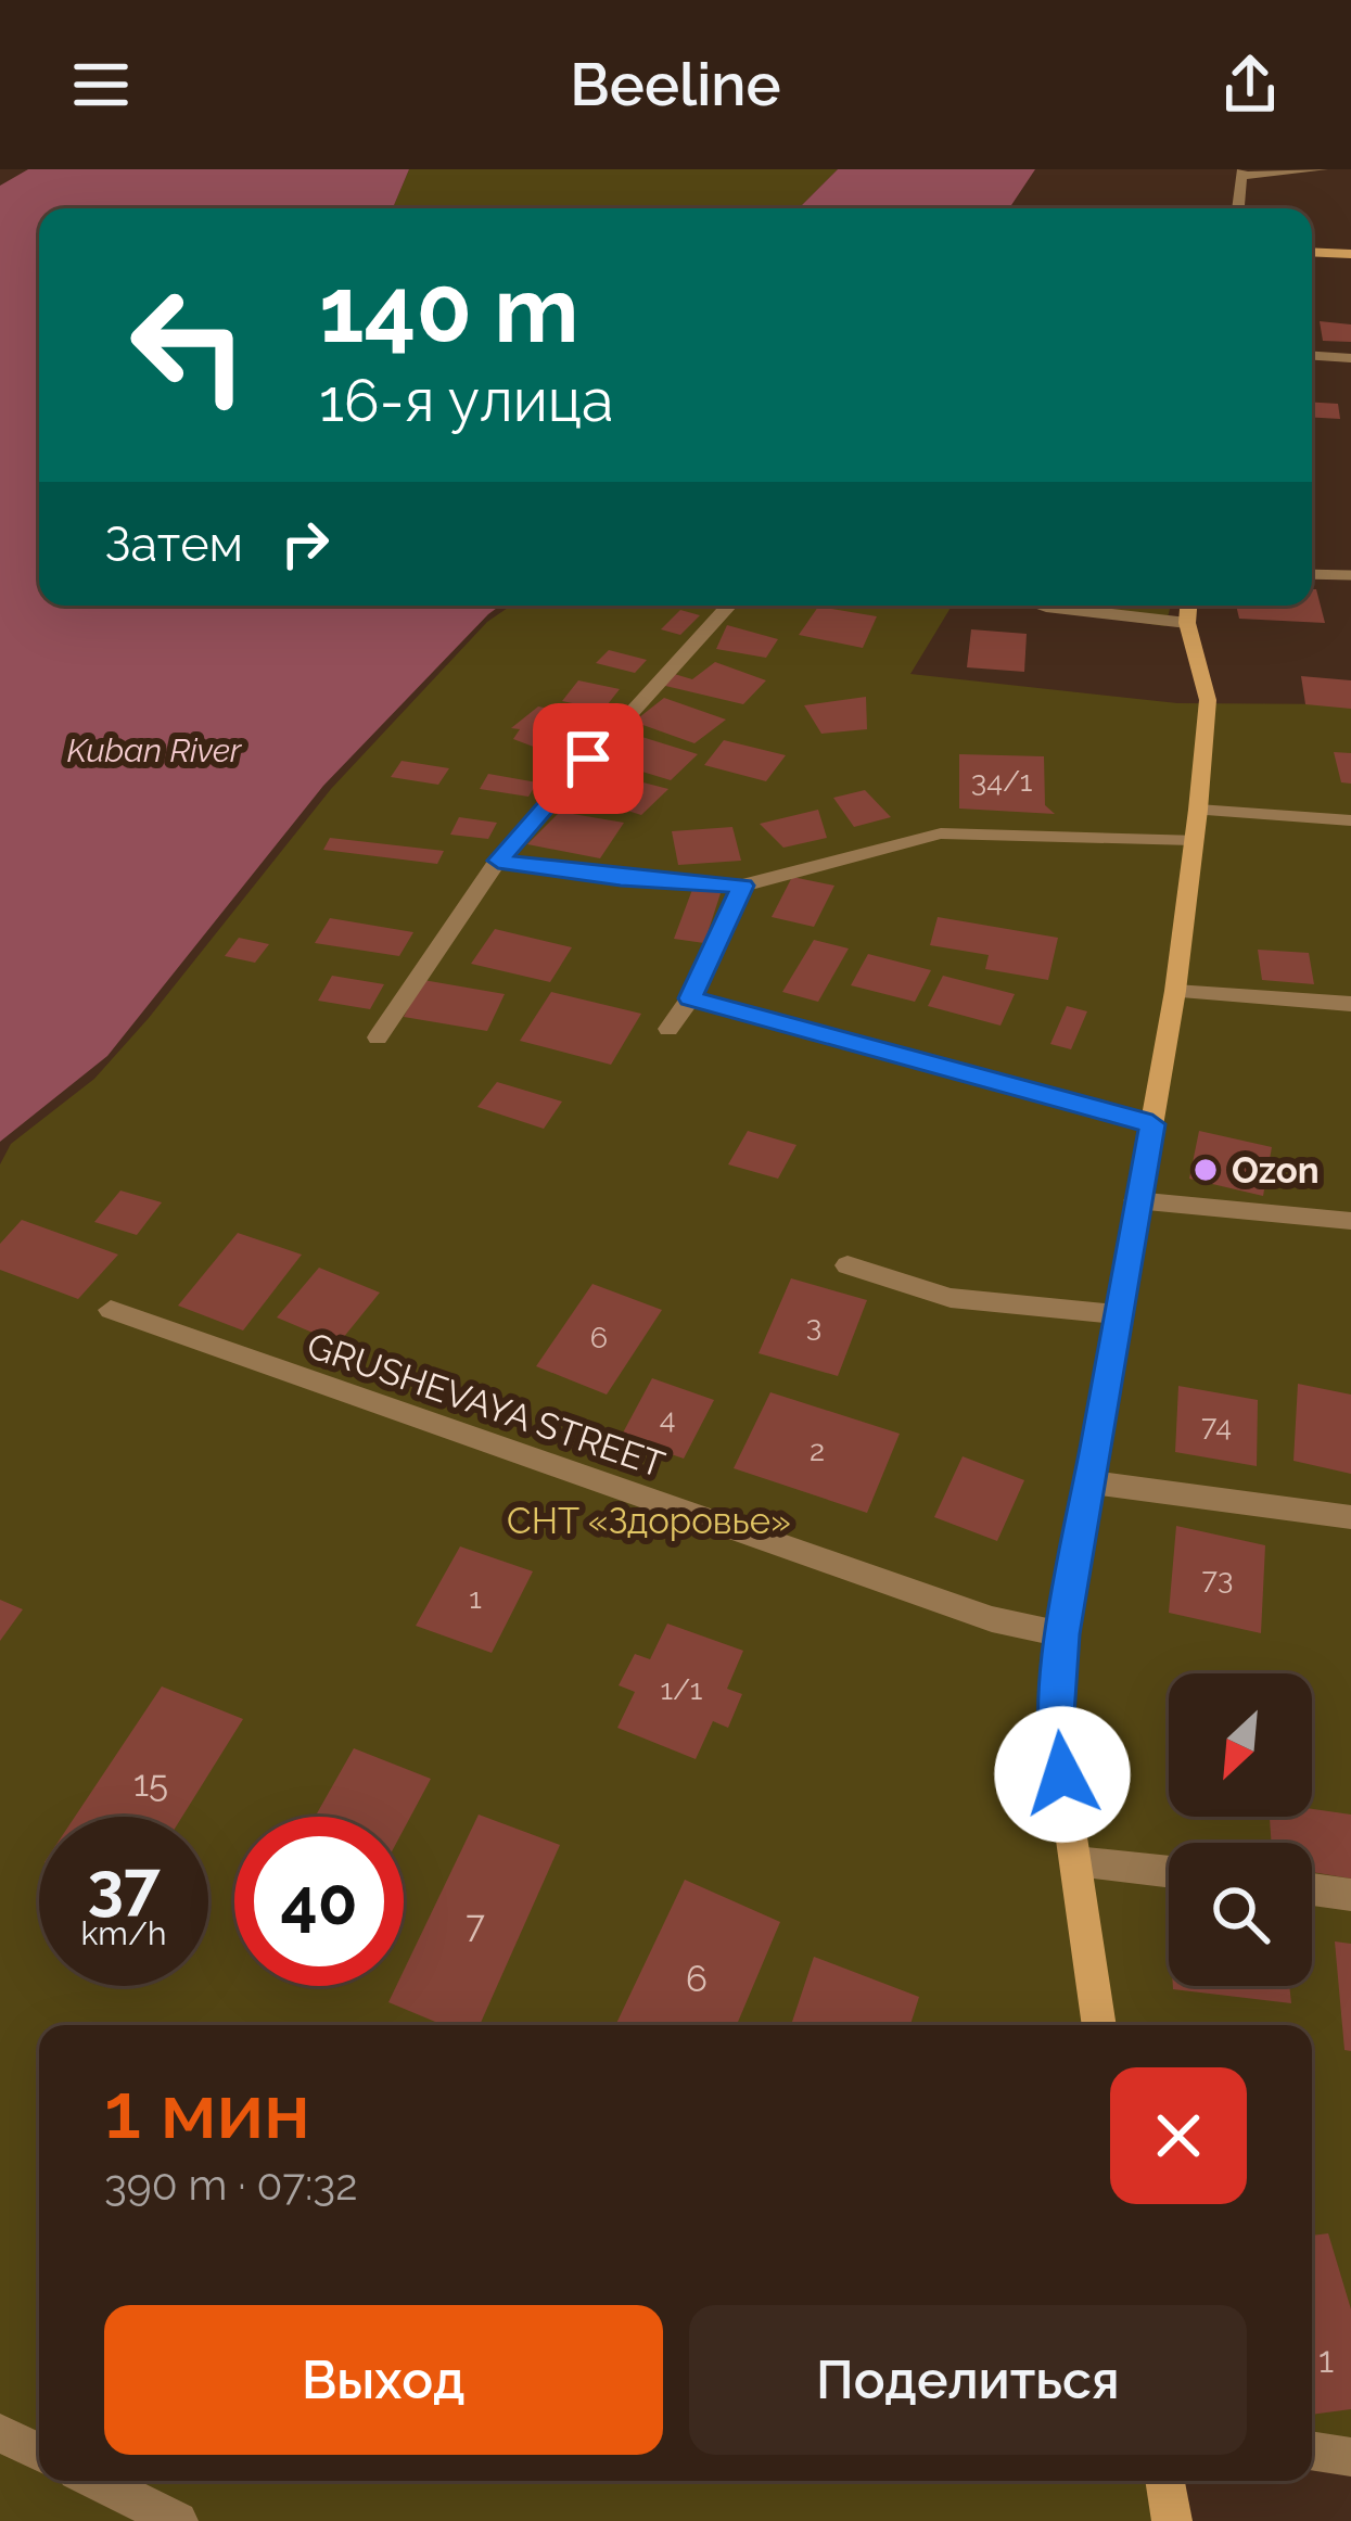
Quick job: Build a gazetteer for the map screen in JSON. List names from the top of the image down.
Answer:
{
  "streets": {
    "street": ["GRUSHEVAYA STREET"]
  },
  "water": ["Kuban River"],
  "parks": ["СНТ «Здоровье»"],
  "places": ["Ozon"],
  "house_numbers": [
    "34/1",
    "3",
    "6",
    "4",
    "74",
    "2",
    "73",
    "1",
    "1/1",
    "15",
    "7",
    "6",
    "1"
  ],
  "north": "bottom left",
  "page": {
    "header": "Beeline",
    "turn": ["140 m", "16-я улица"],
    "then": "Затем",
    "speed": "37 km/h",
    "limit": "40",
    "heading": ["1 мин", "390 m · 07:32"],
    "buttons": ["Выход", "Поделиться"]
  }
}
